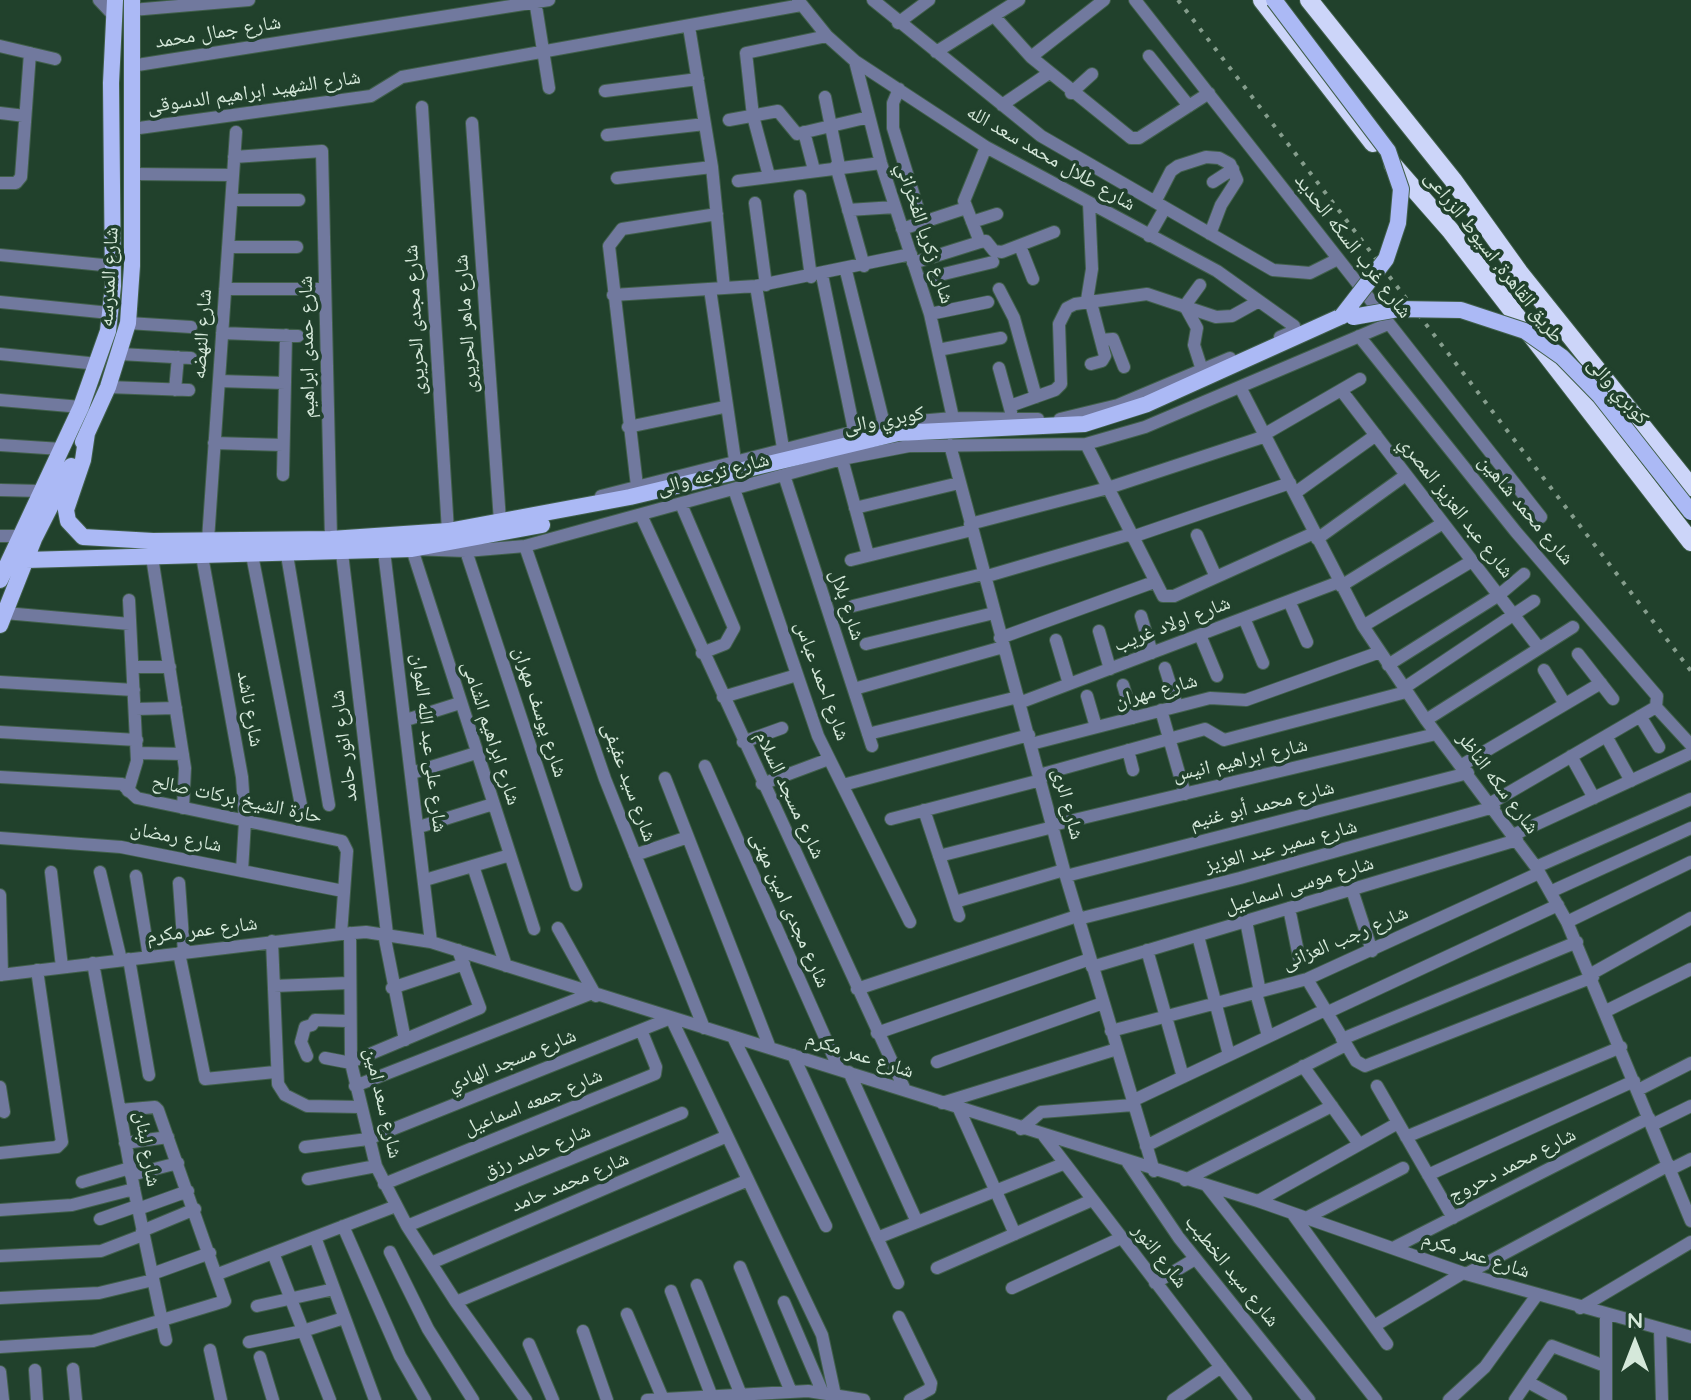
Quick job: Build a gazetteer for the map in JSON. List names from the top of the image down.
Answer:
{
  "streets": {
    "highway": ["طريق القاهرة, اسيوط الزراعى"],
    "main road": ["شارع المدرسه", "كوبري والى", "شارع ترعه والى"],
    "street": [
      "شارع جمال محمد",
      "شارع الشهيد ابراهيم الدسوقى",
      "شارع طلال محمد سعد الله",
      "شارع زكريا الفخراني",
      "شارع غرب السكه الحديد",
      "شارع مجدى الحريرى",
      "شارع ماهر الحريرى",
      "شارع النهضه",
      "شارع حمدى ابراهيم",
      "شارع عبد العزيز المصري",
      "شارع محمد شاهين",
      "شارع بلال",
      "شارع اولاد غريب",
      "شارع احمد عباس",
      "شارع مهران",
      "شارع ناشد",
      "شارع يوسف مهران",
      "شارع ابراهيم الشامى",
      "شارع على عبد الله الموان",
      "شارع انور حامد",
      "شارع ابراهيم انيس",
      "شارع سيد عفيفى",
      "شارع سكه الناظر",
      "شارع مسجد السلام",
      "حارة الشيخ بركات صالح",
      "شارع الرى",
      "شارع محمد أبو غنيم",
      "شارع رمضان",
      "شارع سمير عبد العزيز",
      "شارع موسى اسماعيل",
      "شارع مجدى امين مهنى",
      "شارع عمر مكرم",
      "شارع رجب العزانى",
      "شارع مسجد الهادي",
      "شارع جمعه اسماعيل",
      "شارع سعد امين",
      "شارع لبنان",
      "شارع حامد رزق",
      "شارع محمد دحروج",
      "شارع محمد حامد",
      "شارع النور",
      "شارع سيد الخطيب"
    ]
  },
  "crossings": [
    ["شارع جمال محمد", "شارع المدرسه"],
    ["شارع الشهيد ابراهيم الدسوقى", "شارع طلال محمد سعد الله"],
    ["شارع الشهيد ابراهيم الدسوقى", "شارع المدرسه"],
    ["شارع طلال محمد سعد الله", "شارع زكريا الفخراني"],
    ["شارع طلال محمد سعد الله", "شارع غرب السكه الحديد"],
    ["شارع طلال محمد سعد الله", "شارع ترعه والى"],
    ["شارع زكريا الفخراني", "شارع ترعه والى"],
    ["شارع غرب السكه الحديد", "شارع ترعه والى"],
    ["شارع المدرسه", "شارع ترعه والى"],
    ["شارع مجدى الحريرى", "شارع ترعه والى"],
    ["شارع ماهر الحريرى", "شارع ترعه والى"],
    ["شارع النهضه", "شارع حمدى ابراهيم"],
    ["شارع النهضه", "شارع ترعه والى"],
    ["شارع النهضه", "شارع ناشد"],
    ["شارع حمدى ابراهيم", "شارع ترعه والى"],
    ["كوبري والى", "شارع ترعه والى"],
    ["كوبري والى", "شارع ابراهيم الشامى"],
    ["شارع ترعه والى", "شارع محمد شاهين"],
    ["شارع ترعه والى", "شارع بلال"],
    ["شارع ترعه والى", "شارع احمد عباس"],
    ["شارع ترعه والى", "شارع ناشد"],
    ["شارع ترعه والى", "شارع يوسف مهران"],
    ["شارع ترعه والى", "شارع ابراهيم الشامى"],
    ["شارع ترعه والى", "شارع على عبد الله الموان"],
    ["شارع ترعه والى", "شارع انور حامد"],
    ["شارع ترعه والى", "شارع سيد عفيفى"],
    ["شارع ترعه والى", "شارع سكه الناظر"],
    ["شارع ترعه والى", "شارع مسجد السلام"],
    ["شارع ترعه والى", "شارع الرى"],
    ["شارع عبد العزيز المصري", "شارع اولاد غريب"],
    ["شارع محمد شاهين", "شارع سمير عبد العزيز"],
    ["شارع بلال", "شارع اولاد غريب"],
    ["شارع اولاد غريب", "شارع سكه الناظر"],
    ["شارع اولاد غريب", "شارع الرى"],
    ["شارع احمد عباس", "شارع مهران"],
    ["شارع مهران", "شارع سكه الناظر"],
    ["شارع مهران", "شارع الرى"],
    ["شارع ناشد", "حارة الشيخ بركات صالح"],
    ["شارع ناشد", "شارع رمضان"],
    ["شارع على عبد الله الموان", "شارع عمر مكرم"],
    ["شارع انور حامد", "شارع عمر مكرم"],
    ["شارع ابراهيم انيس", "شارع سكه الناظر"],
    ["شارع ابراهيم انيس", "شارع الرى"],
    ["شارع سيد عفيفى", "شارع عمر مكرم"],
    ["شارع سكه الناظر", "شارع محمد أبو غنيم"],
    ["شارع سكه الناظر", "شارع سمير عبد العزيز"],
    ["شارع سكه الناظر", "شارع موسى اسماعيل"],
    ["شارع سكه الناظر", "شارع رجب العزانى"],
    ["شارع سكه الناظر", "شارع محمد دحروج"],
    ["شارع مسجد السلام", "شارع سمير عبد العزيز"],
    ["شارع مسجد السلام", "شارع موسى اسماعيل"],
    ["شارع مسجد السلام", "شارع عمر مكرم"],
    ["حارة الشيخ بركات صالح", "شارع رمضان"],
    ["حارة الشيخ بركات صالح", "شارع عمر مكرم"],
    ["حارة الشيخ بركات صالح", "شارع سعد امين"],
    ["شارع الرى", "شارع محمد أبو غنيم"],
    ["شارع الرى", "شارع سمير عبد العزيز"],
    ["شارع الرى", "شارع موسى اسماعيل"],
    ["شارع الرى", "شارع عمر مكرم"],
    ["شارع الرى", "شارع رجب العزانى"],
    ["شارع مجدى امين مهنى", "شارع عمر مكرم"],
    ["شارع عمر مكرم", "شارع مسجد الهادي"],
    ["شارع عمر مكرم", "شارع سعد امين"],
    ["شارع عمر مكرم", "شارع لبنان"],
    ["شارع عمر مكرم", "شارع محمد دحروج"],
    ["شارع عمر مكرم", "شارع النور"],
    ["شارع عمر مكرم", "شارع سيد الخطيب"],
    ["شارع مسجد الهادي", "شارع جمعه اسماعيل"],
    ["شارع مسجد الهادي", "شارع سعد امين"],
    ["شارع جمعه اسماعيل", "شارع سعد امين"],
    ["شارع سعد امين", "شارع حامد رزق"],
    ["شارع سعد امين", "شارع محمد حامد"]
  ],
  "north": "top"
}
